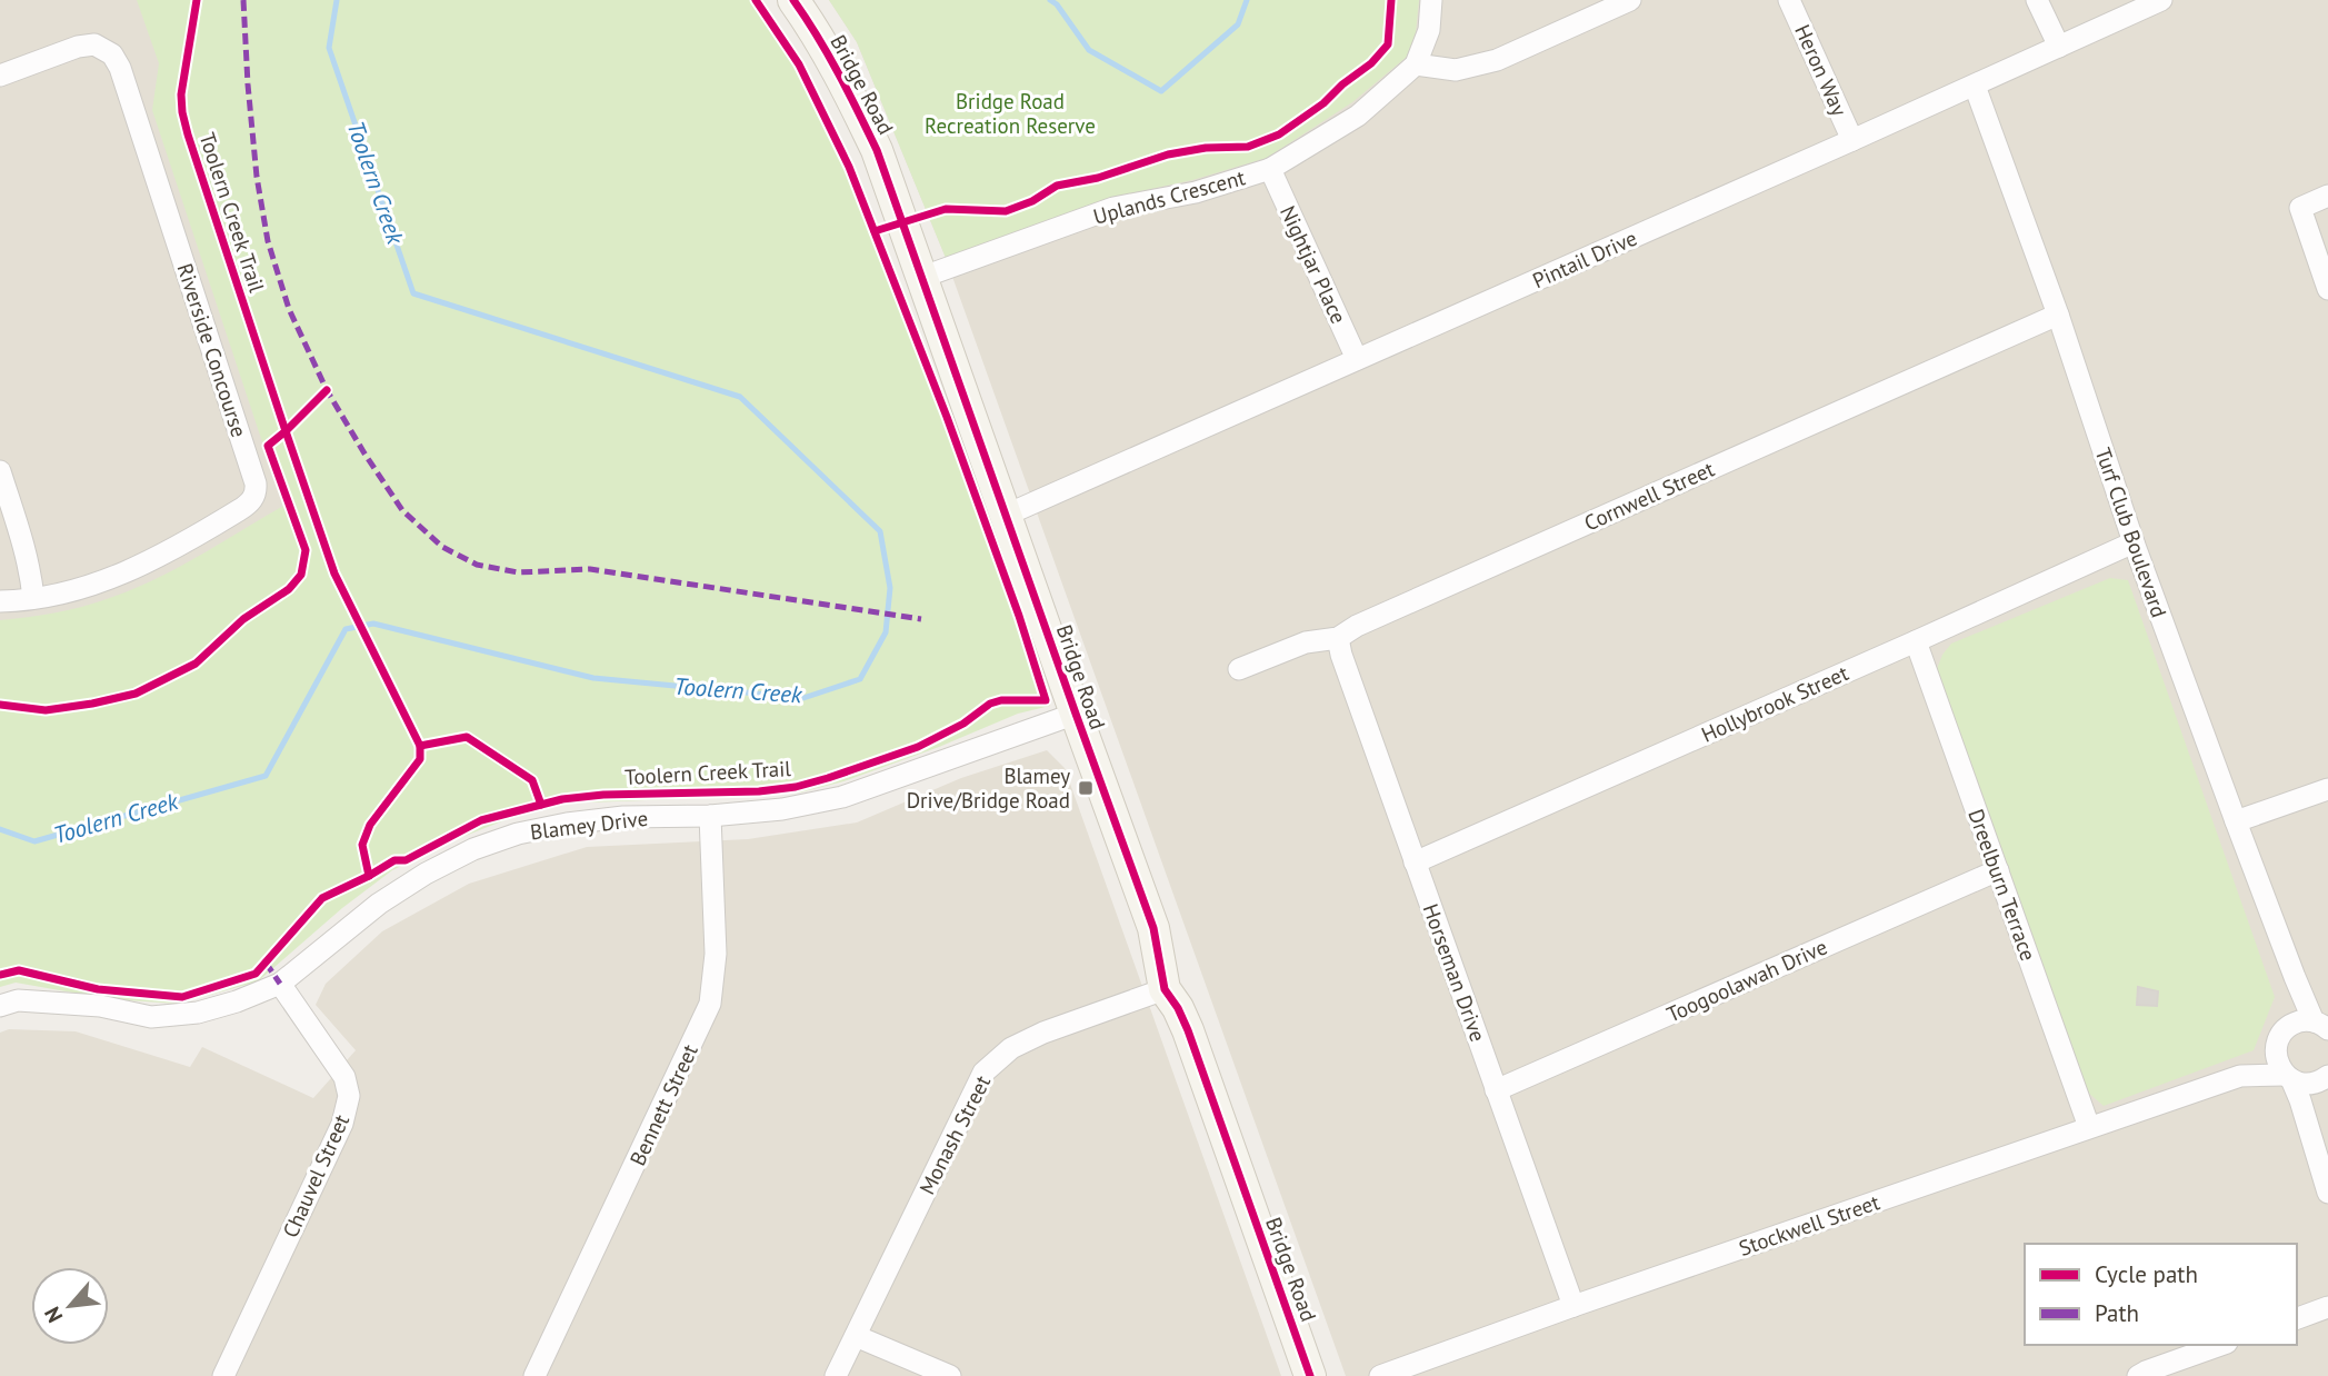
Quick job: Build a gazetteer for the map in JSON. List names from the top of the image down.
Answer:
{
  "streets": {
    "street": [
      "Heron Way",
      "Bridge Road",
      "Uplands Crescent",
      "Pintail Drive",
      "Nightjar Place",
      "Riverside Concourse",
      "Cornwell Street",
      "Turf Club Boulevard",
      "Hollybrook Street",
      "Blamey Drive",
      "Dreelburn Terrace",
      "Horseman Drive",
      "Toogoolawah Drive",
      "Bennett Street",
      "Monash Street",
      "Chauvel Street",
      "Stockwell Street"
    ],
    "cycle path": ["Toolern Creek Trail"]
  },
  "crossings": [
    ["Heron Way", "Pintail Drive"],
    ["Bridge Road", "Uplands Crescent"],
    ["Bridge Road", "Pintail Drive"],
    ["Bridge Road", "Blamey Drive"],
    ["Bridge Road", "Monash Street"],
    ["Uplands Crescent", "Nightjar Place"],
    ["Pintail Drive", "Nightjar Place"],
    ["Pintail Drive", "Turf Club Boulevard"],
    ["Cornwell Street", "Turf Club Boulevard"],
    ["Cornwell Street", "Horseman Drive"],
    ["Turf Club Boulevard", "Hollybrook Street"],
    ["Turf Club Boulevard", "Stockwell Street"],
    ["Hollybrook Street", "Dreelburn Terrace"],
    ["Hollybrook Street", "Horseman Drive"],
    ["Blamey Drive", "Bennett Street"],
    ["Blamey Drive", "Chauvel Street"],
    ["Dreelburn Terrace", "Toogoolawah Drive"],
    ["Dreelburn Terrace", "Stockwell Street"],
    ["Horseman Drive", "Toogoolawah Drive"],
    ["Horseman Drive", "Stockwell Street"]
  ],
  "water": ["Toolern Creek"],
  "parks": ["Bridge Road Recreation Reserve"],
  "places": {
    "transit": ["Blamey Drive/Bridge Road"]
  },
  "legend": ["Cycle path", "Path"],
  "north": "bottom left"
}
